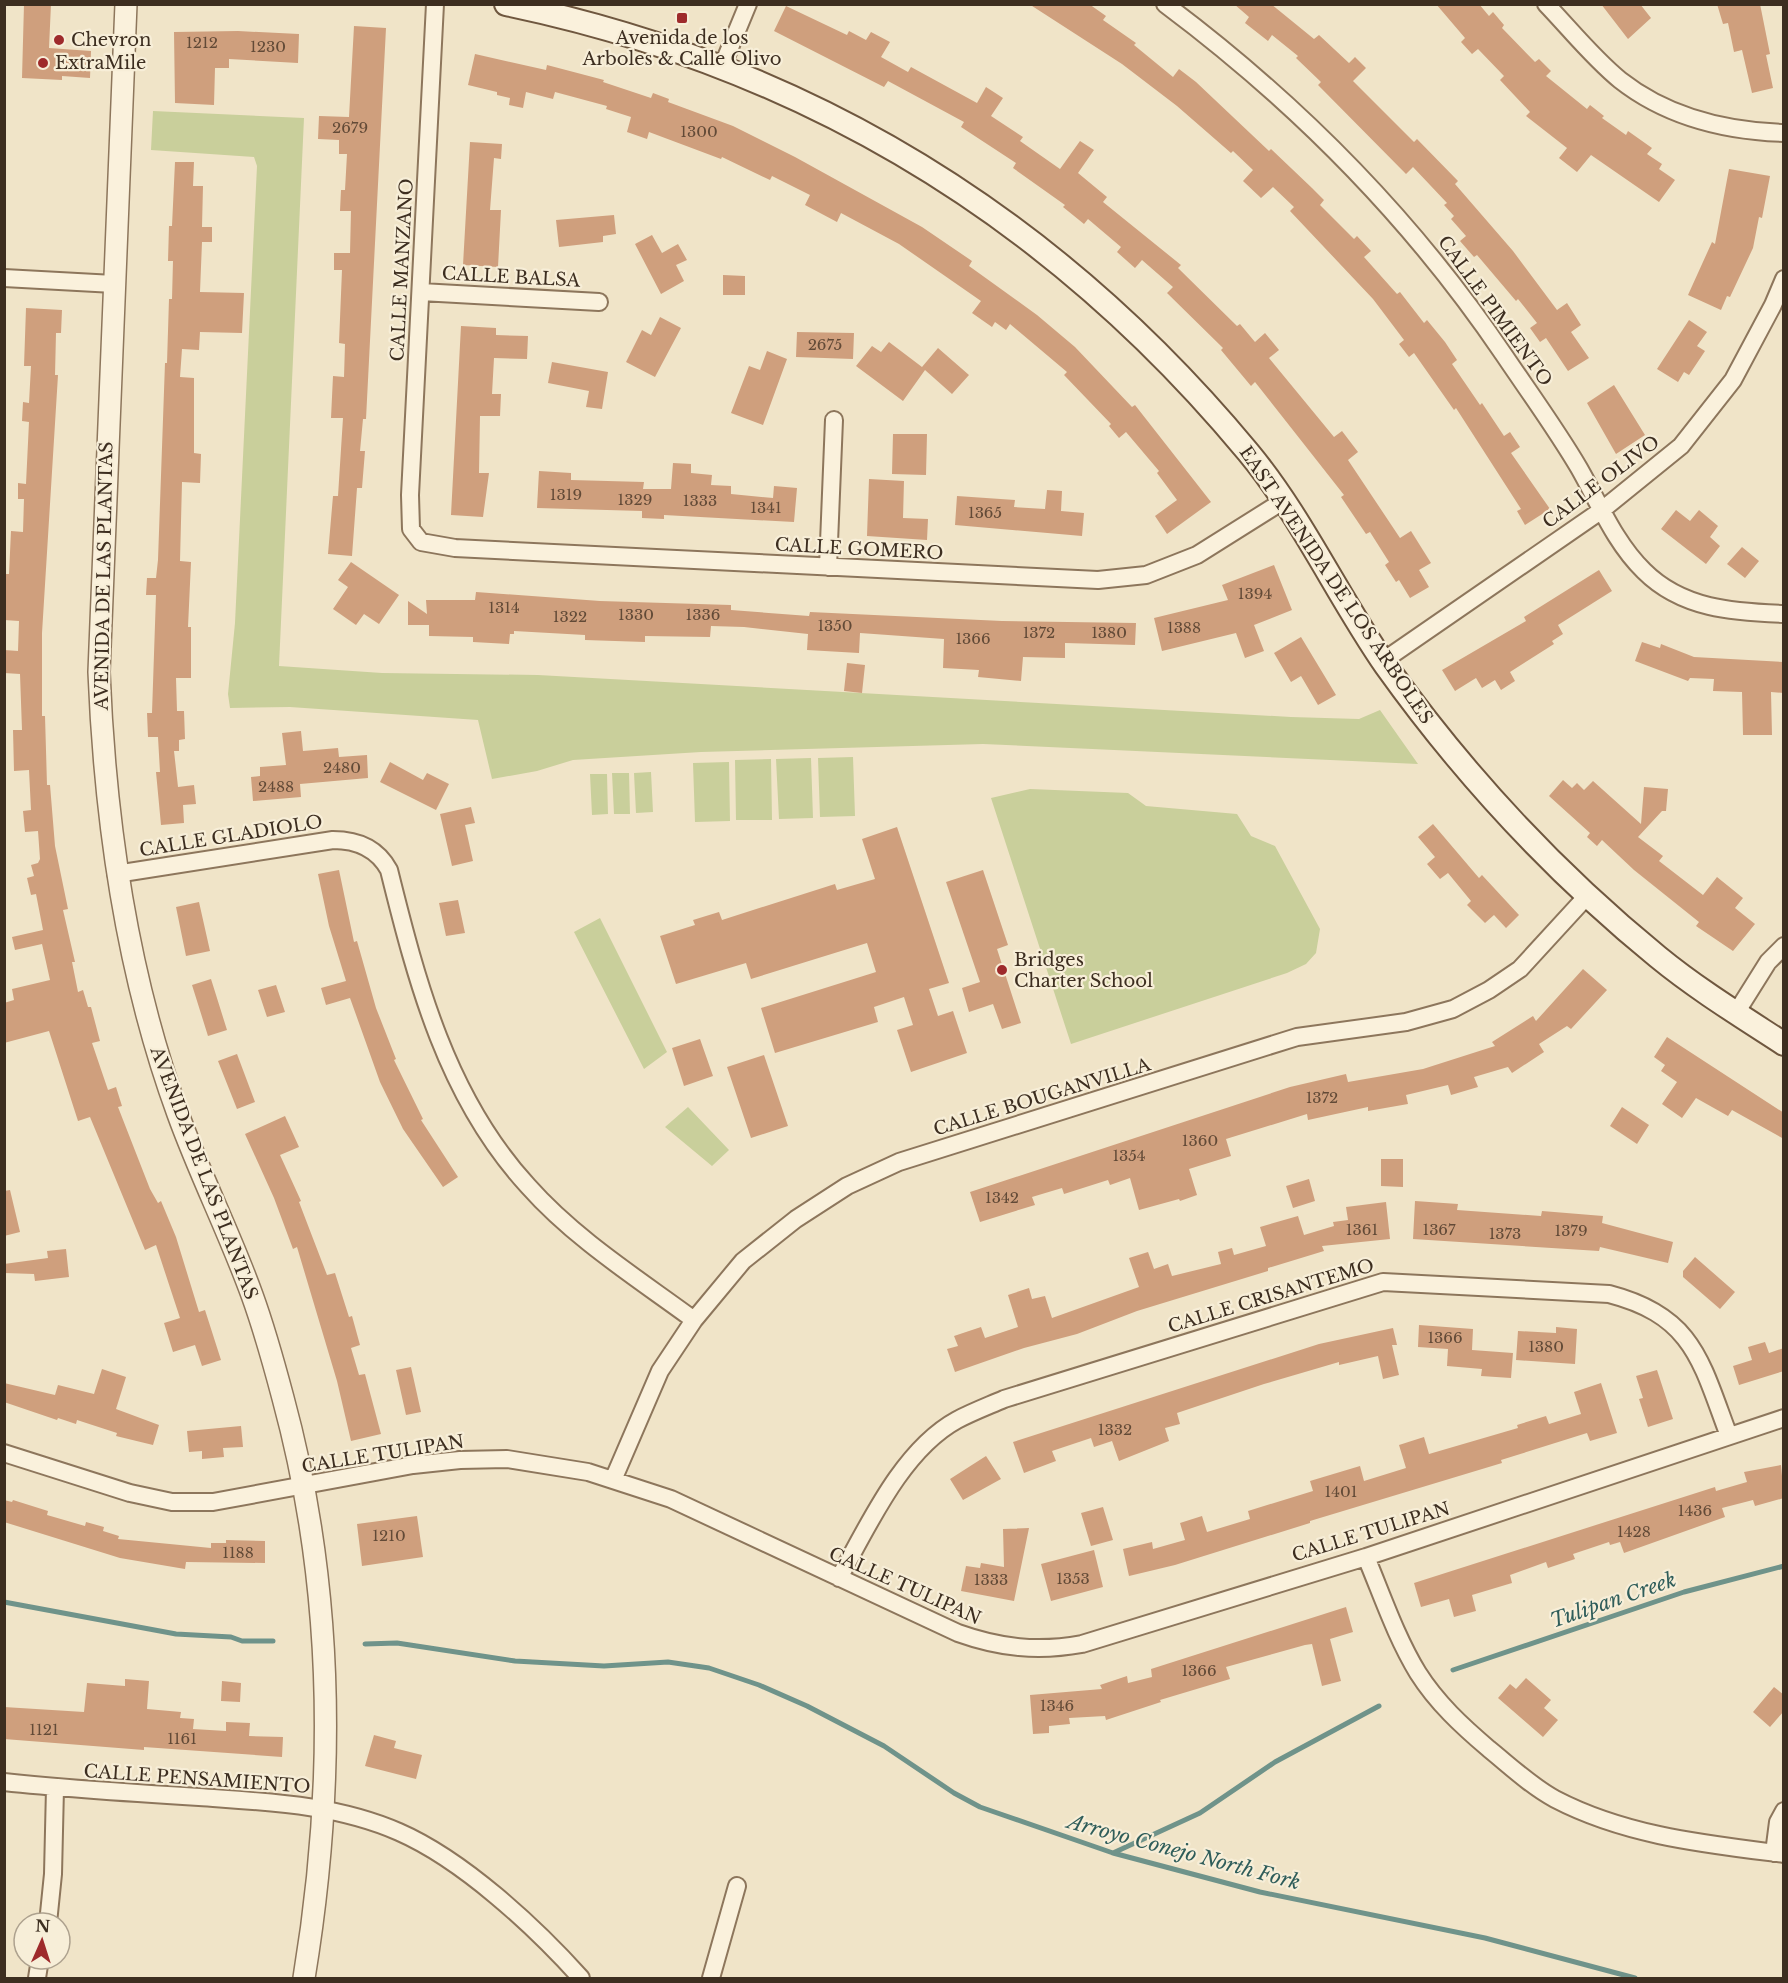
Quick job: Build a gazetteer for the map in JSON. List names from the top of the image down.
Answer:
{
  "streets": {
    "main road": ["EAST AVENIDA DE LOS ARBOLES"],
    "street": [
      "CALLE MANZANO",
      "CALLE BALSA",
      "CALLE PIMIENTO",
      "CALLE OLIVO",
      "CALLE GOMERO",
      "AVENIDA DE LAS PLANTAS",
      "CALLE GLADIOLO",
      "CALLE BOUGANVILLA",
      "CALLE CRISANTEMO",
      "CALLE TULIPAN",
      "CALLE PENSAMIENTO"
    ]
  },
  "crossings": [
    ["CALLE MANZANO", "CALLE BALSA"],
    ["CALLE MANZANO", "CALLE GOMERO"],
    ["CALLE PIMIENTO", "CALLE OLIVO"],
    ["CALLE OLIVO", "EAST AVENIDA DE LOS ARBOLES"],
    ["CALLE GOMERO", "EAST AVENIDA DE LOS ARBOLES"],
    ["AVENIDA DE LAS PLANTAS", "CALLE GLADIOLO"],
    ["AVENIDA DE LAS PLANTAS", "CALLE TULIPAN"],
    ["AVENIDA DE LAS PLANTAS", "CALLE PENSAMIENTO"],
    ["EAST AVENIDA DE LOS ARBOLES", "CALLE BOUGANVILLA"],
    ["CALLE GLADIOLO", "CALLE BOUGANVILLA"],
    ["CALLE BOUGANVILLA", "CALLE TULIPAN"],
    ["CALLE CRISANTEMO", "CALLE TULIPAN"]
  ],
  "water": ["Tulipan Creek", "Arroyo Conejo North Fork"],
  "places": {
    "transit": ["Avenida de los Arboles & Calle Olivo"],
    "other": ["Chevron", "ExtraMile", "Bridges Charter School"]
  },
  "house_numbers": [
    "1212",
    "1230",
    "2679",
    "1300",
    "2675",
    "1319",
    "1329",
    "1333",
    "1341",
    "1365",
    "1394",
    "1314",
    "1330",
    "1336",
    "1322",
    "1350",
    "1388",
    "1372",
    "1380",
    "1366",
    "2480",
    "2488",
    "1372",
    "1360",
    "1354",
    "1342",
    "1361",
    "1367",
    "1379",
    "1373",
    "1366",
    "1380",
    "1332",
    "1401",
    "1436",
    "1428",
    "1210",
    "1188",
    "1353",
    "1333",
    "1366",
    "1346",
    "1121",
    "1161"
  ],
  "north": "top"
}
